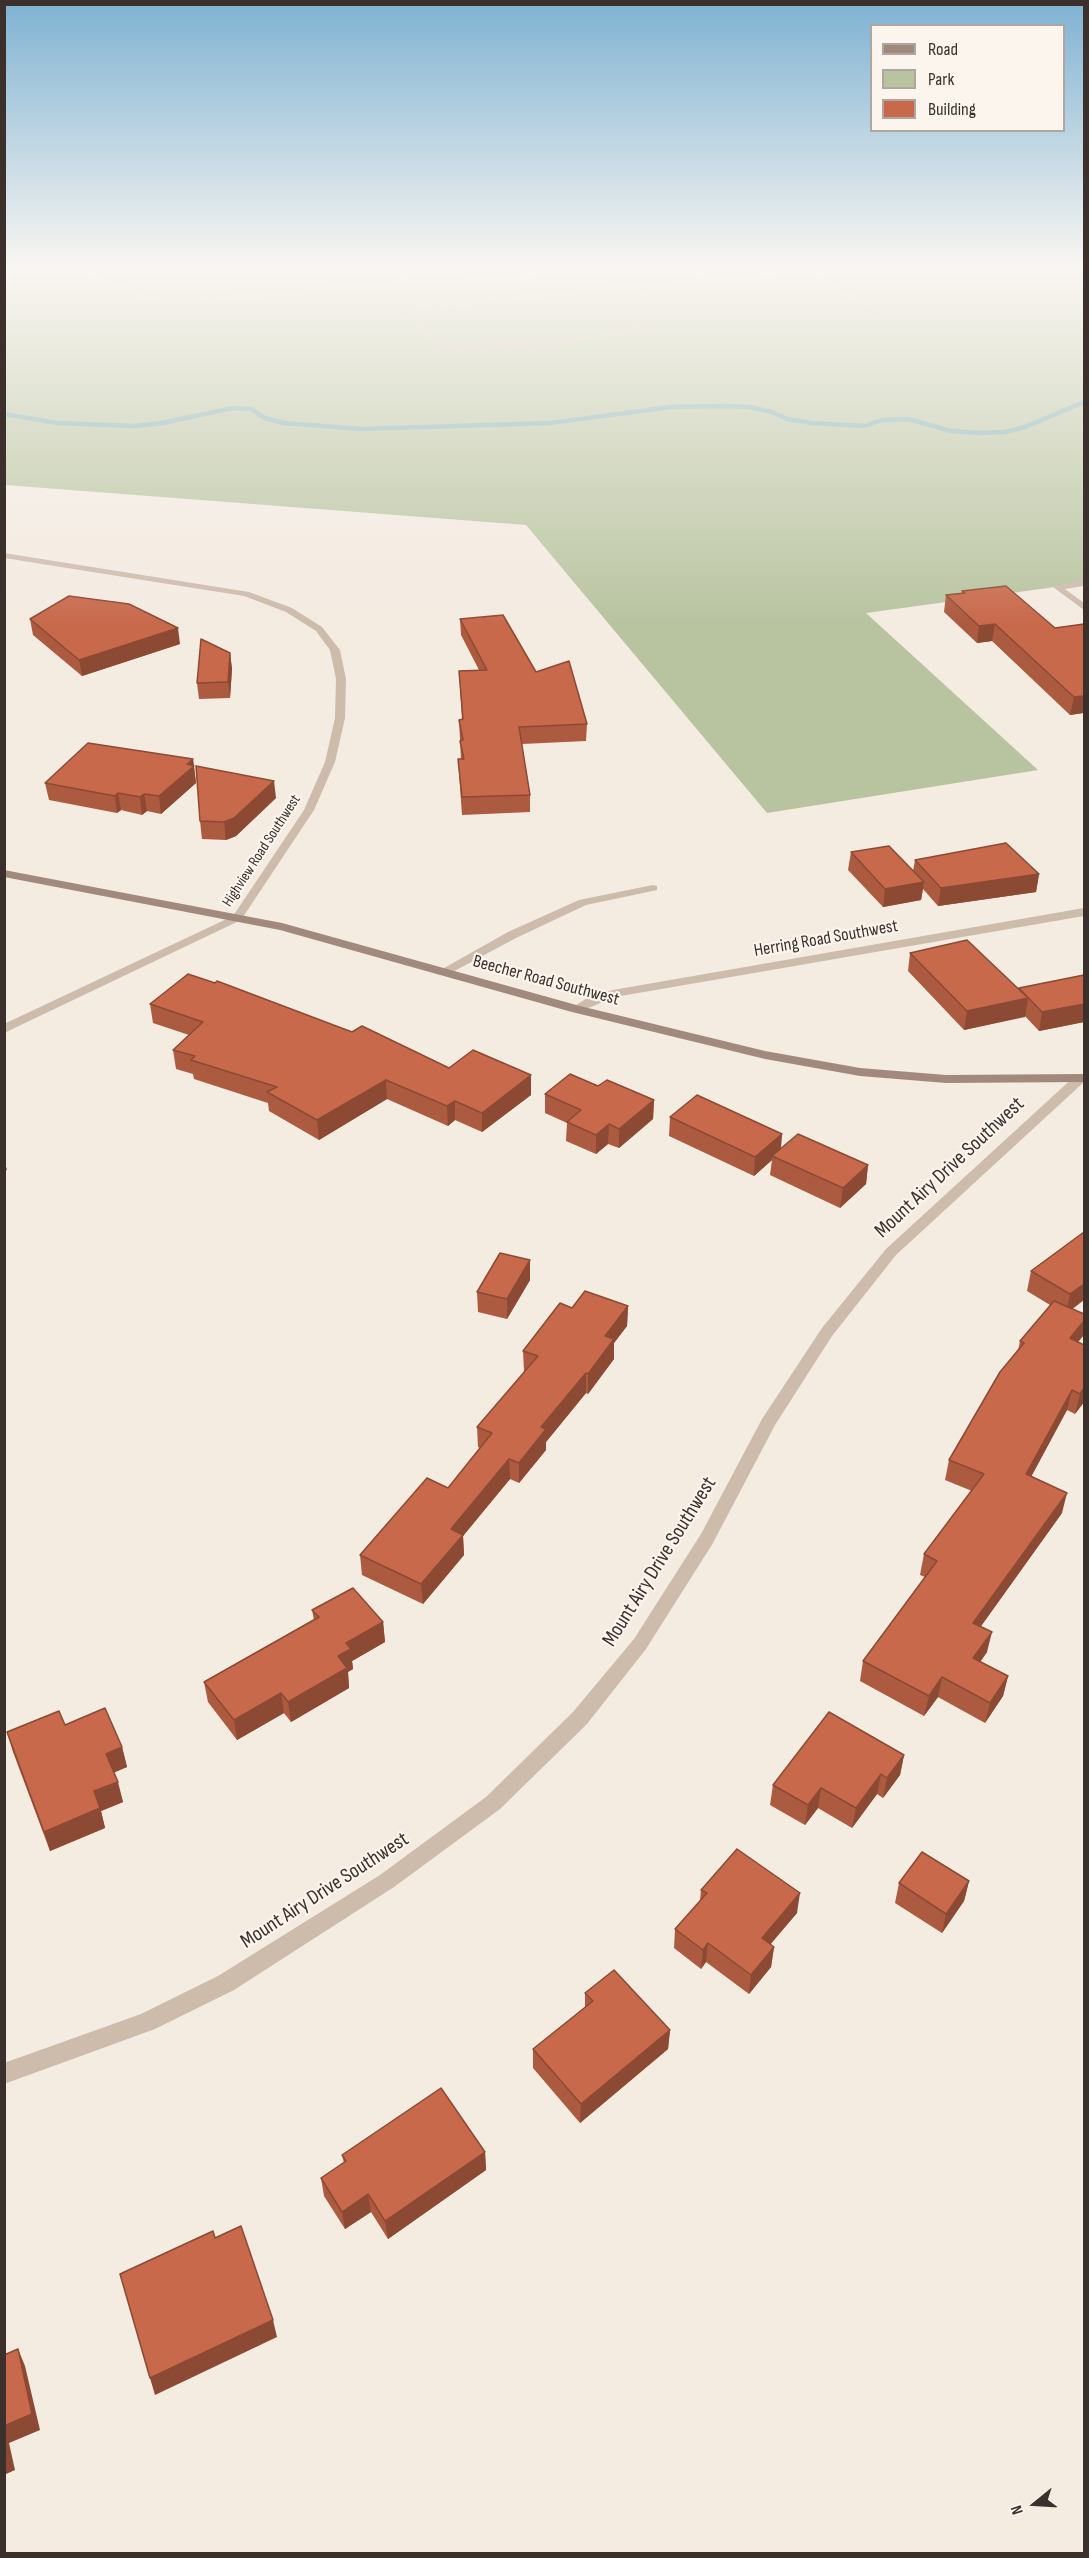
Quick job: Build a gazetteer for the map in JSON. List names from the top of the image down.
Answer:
{
  "streets": {
    "street": [
      "Highview Road Southwest",
      "Herring Road Southwest",
      "Beecher Road Southwest",
      "Mount Airy Drive Southwest"
    ]
  },
  "crossings": [
    ["Highview Road Southwest", "Beecher Road Southwest"],
    ["Herring Road Southwest", "Beecher Road Southwest"],
    ["Beecher Road Southwest", "Mount Airy Drive Southwest"]
  ],
  "legend": ["Road", "Park", "Building"],
  "north": "left"
}
